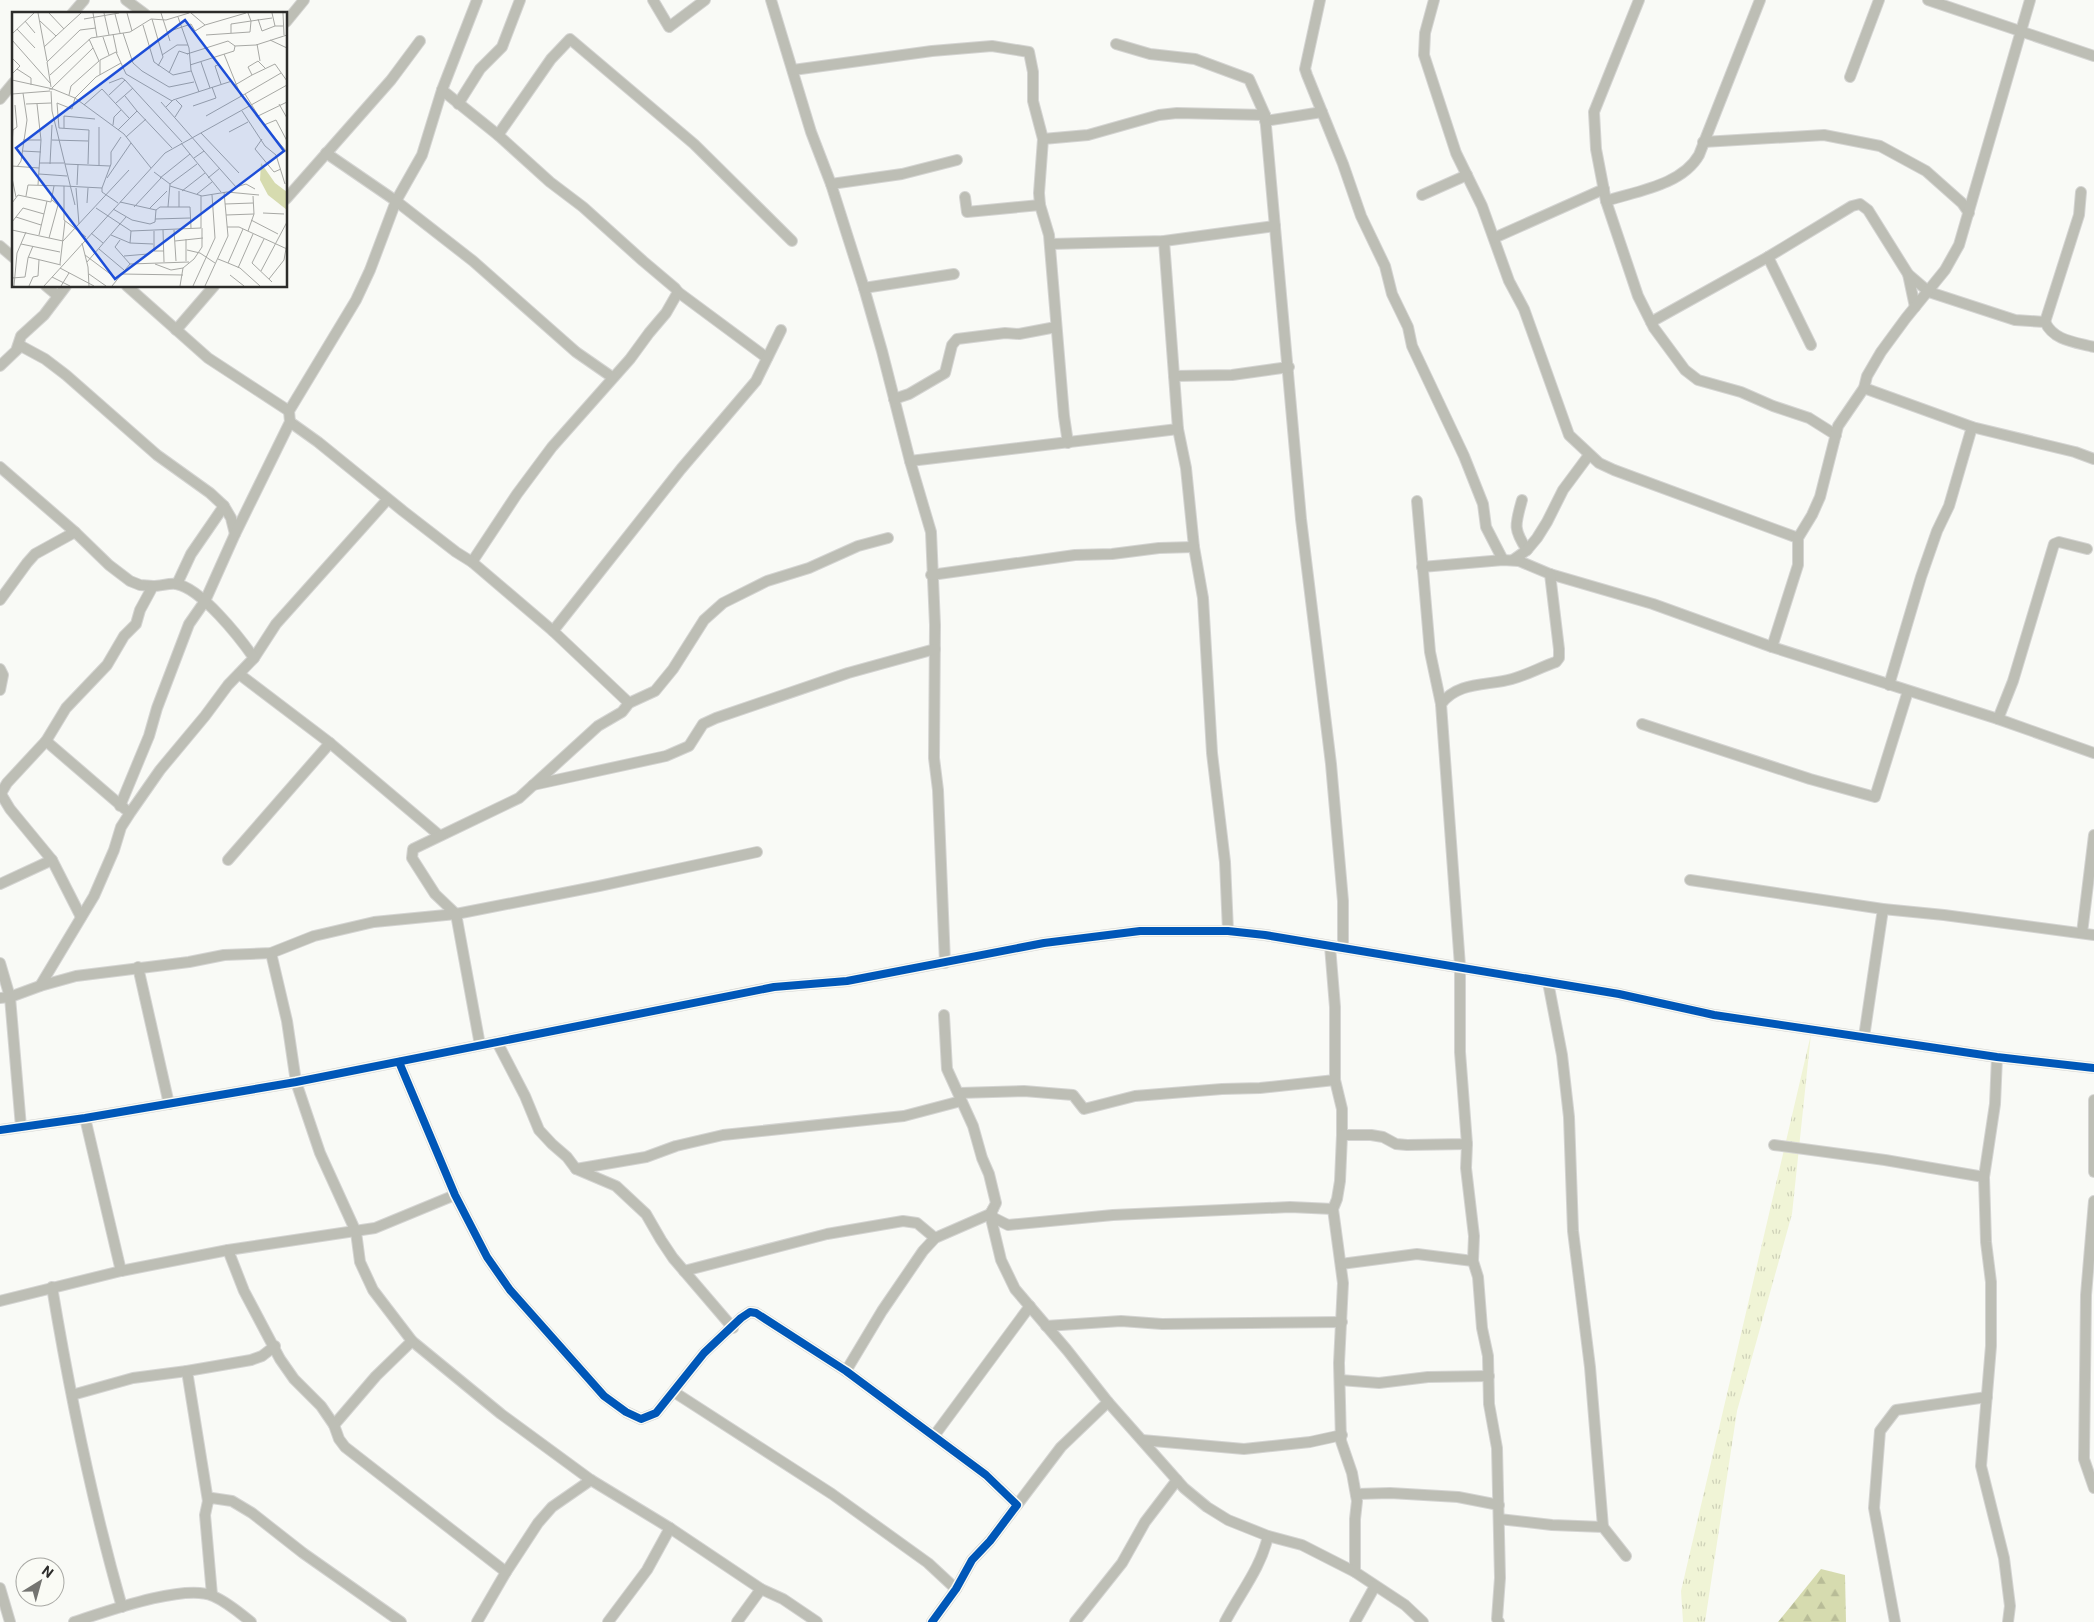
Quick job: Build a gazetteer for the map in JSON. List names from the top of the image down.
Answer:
{
  "north": "top right"
}
